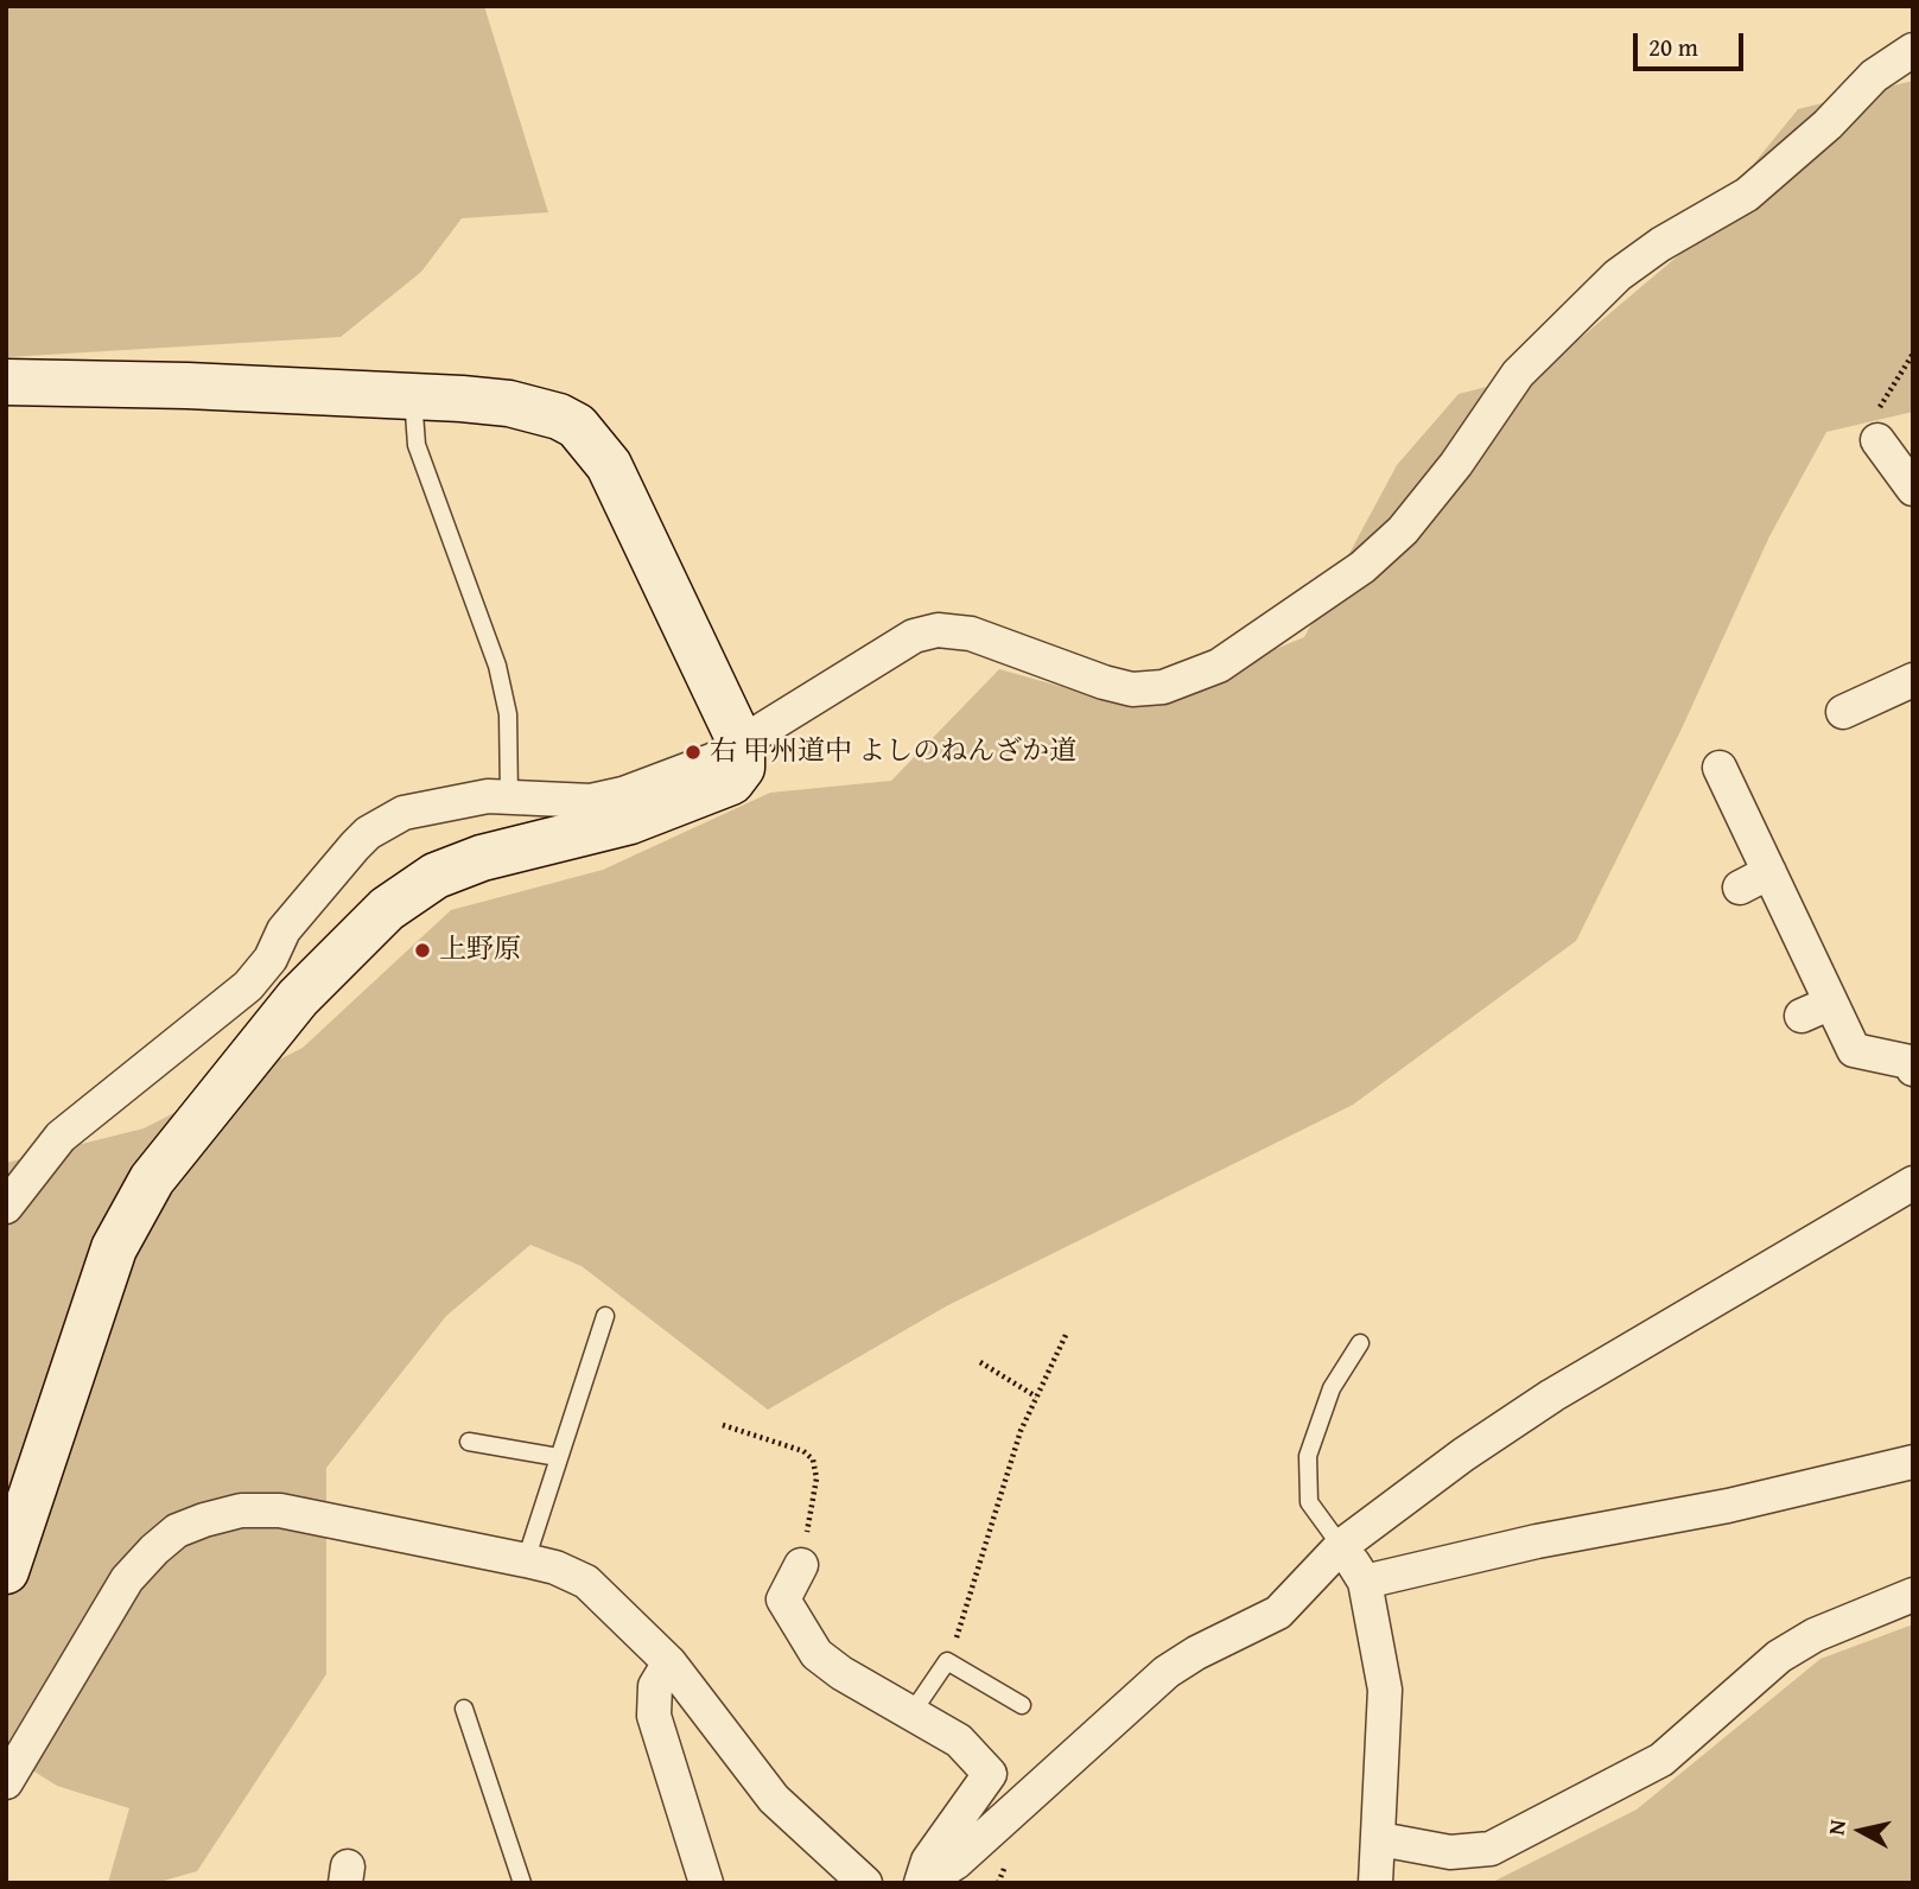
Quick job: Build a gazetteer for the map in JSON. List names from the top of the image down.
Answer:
{
  "places": ["右 甲州道中 よしのねんざか道", "上野原"],
  "scale_bar": "20 m",
  "north": "left"
}
